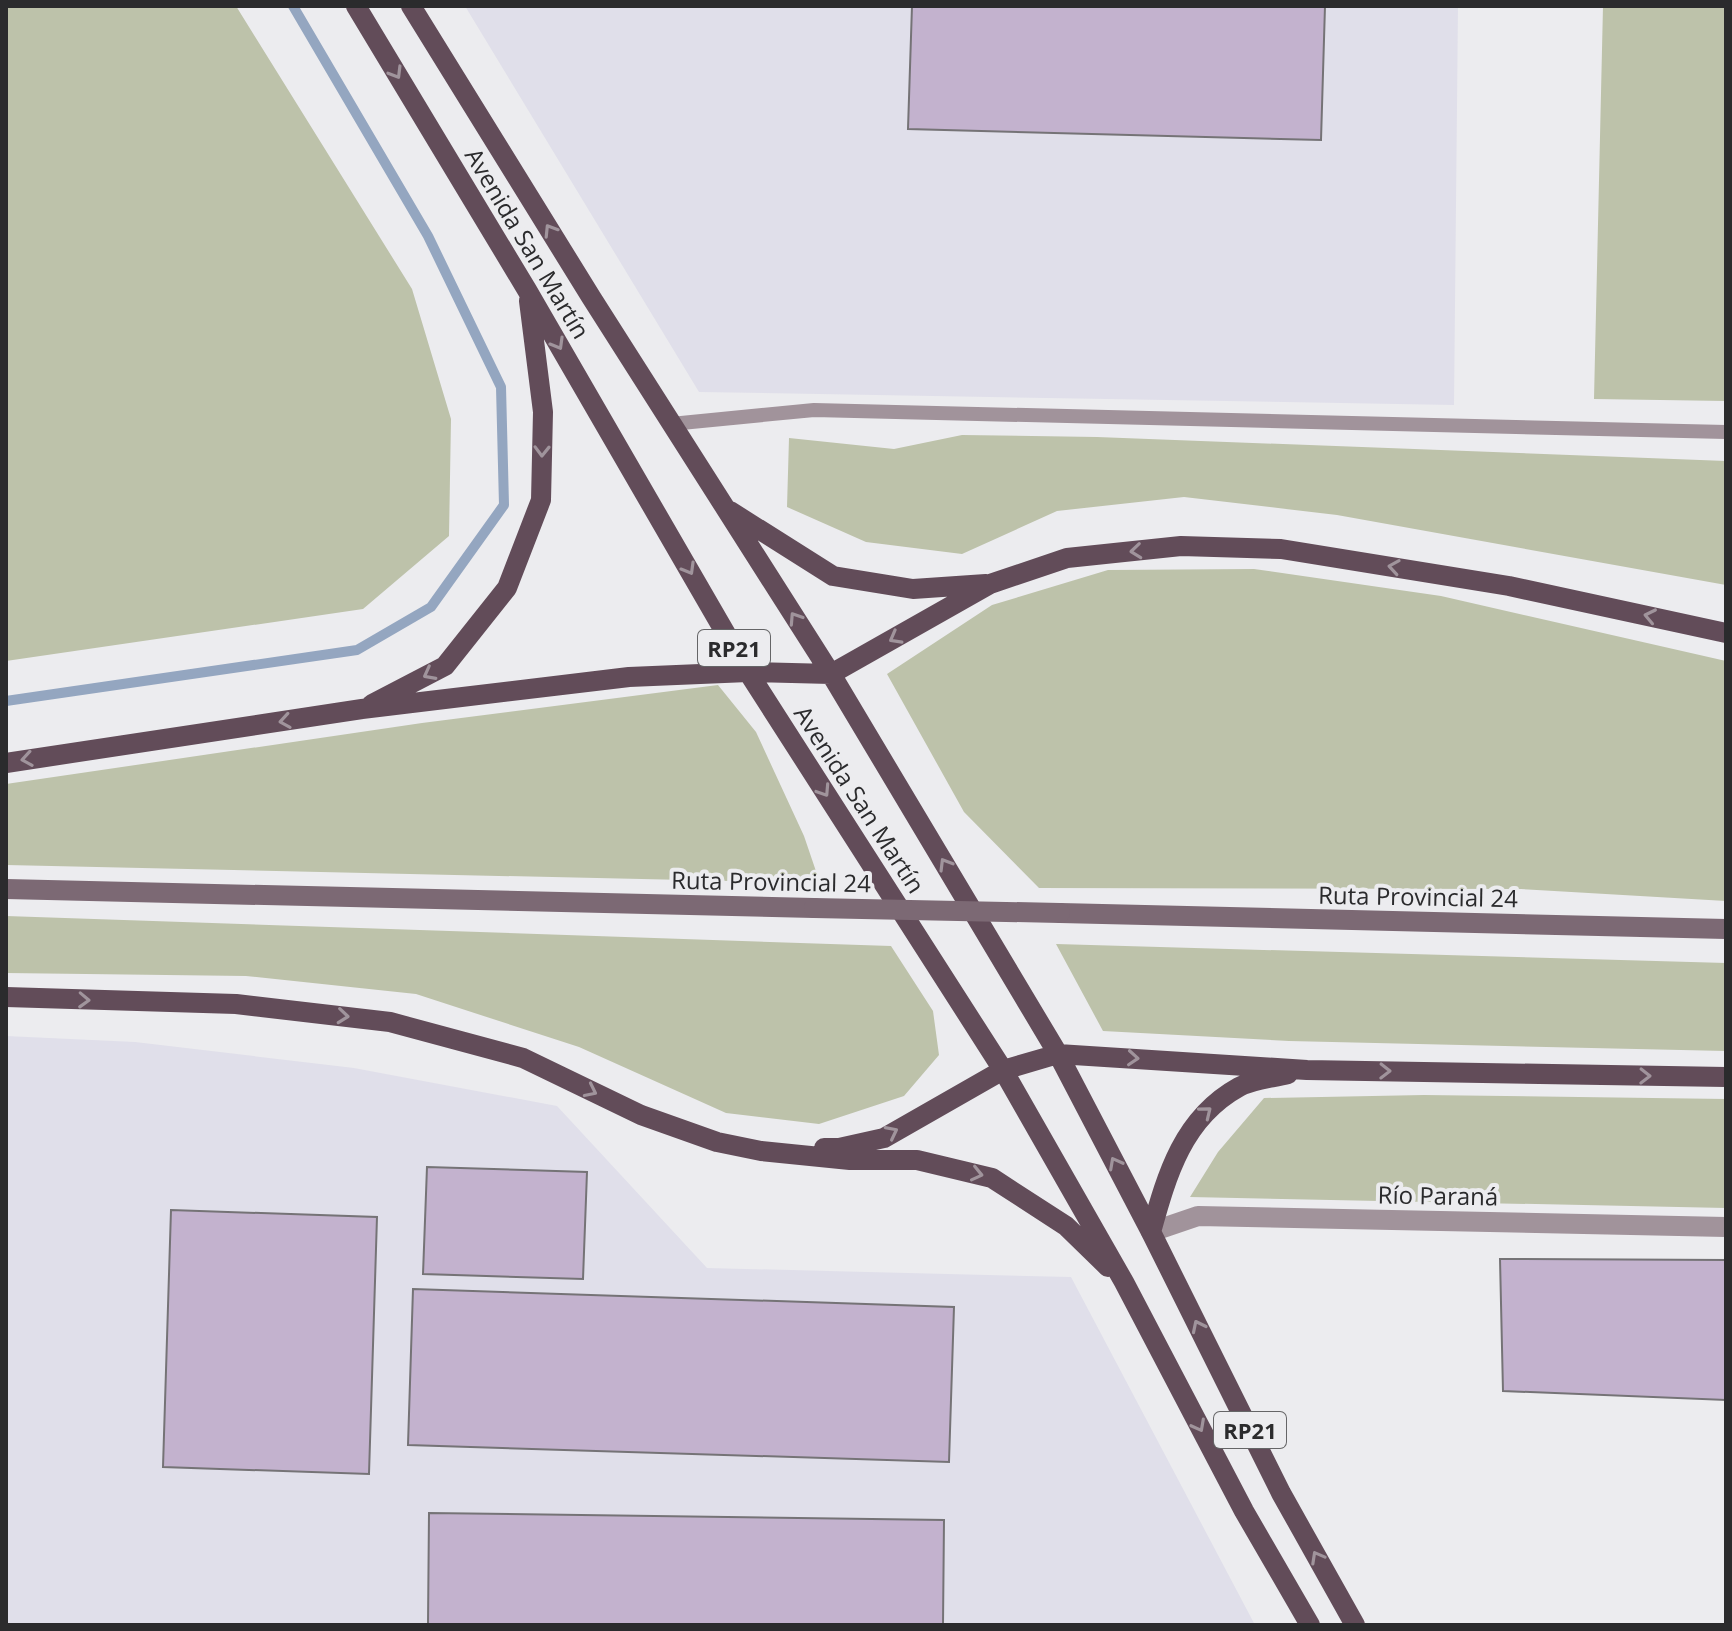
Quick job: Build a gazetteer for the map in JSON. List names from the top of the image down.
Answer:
{
  "streets": {
    "main road": ["Avenida San Martín", "RP21", "Ruta Provincial 24"],
    "street": ["Río Paraná"]
  },
  "crossings": [
    ["Avenida San Martín", "Río Paraná"]
  ]
}
